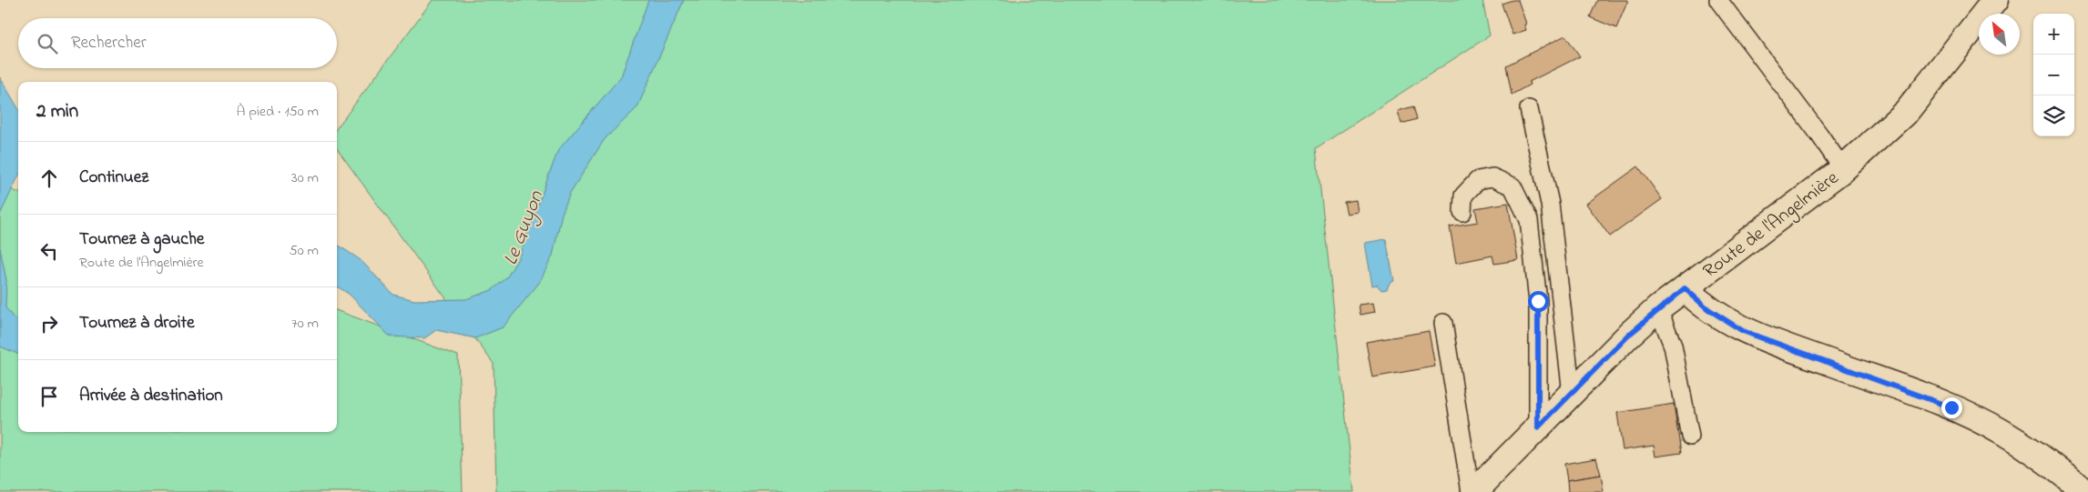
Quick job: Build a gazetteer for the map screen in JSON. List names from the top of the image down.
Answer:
{
  "streets": {
    "street": ["Route de l'Angelmière"]
  },
  "water": ["Le Guyon"],
  "north": "top left",
  "page": {
    "map_buttons": ["+", "−"],
    "search": "Rechercher",
    "heading": ["2 min", "À pied · 150 m"],
    "list": [
      ["Continuez", "30 m"],
      ["Tournez à gauche", "Route de l'Angelmière", "50 m"],
      ["Tournez à droite", "70 m"],
      "Arrivée à destination"
    ]
  }
}
